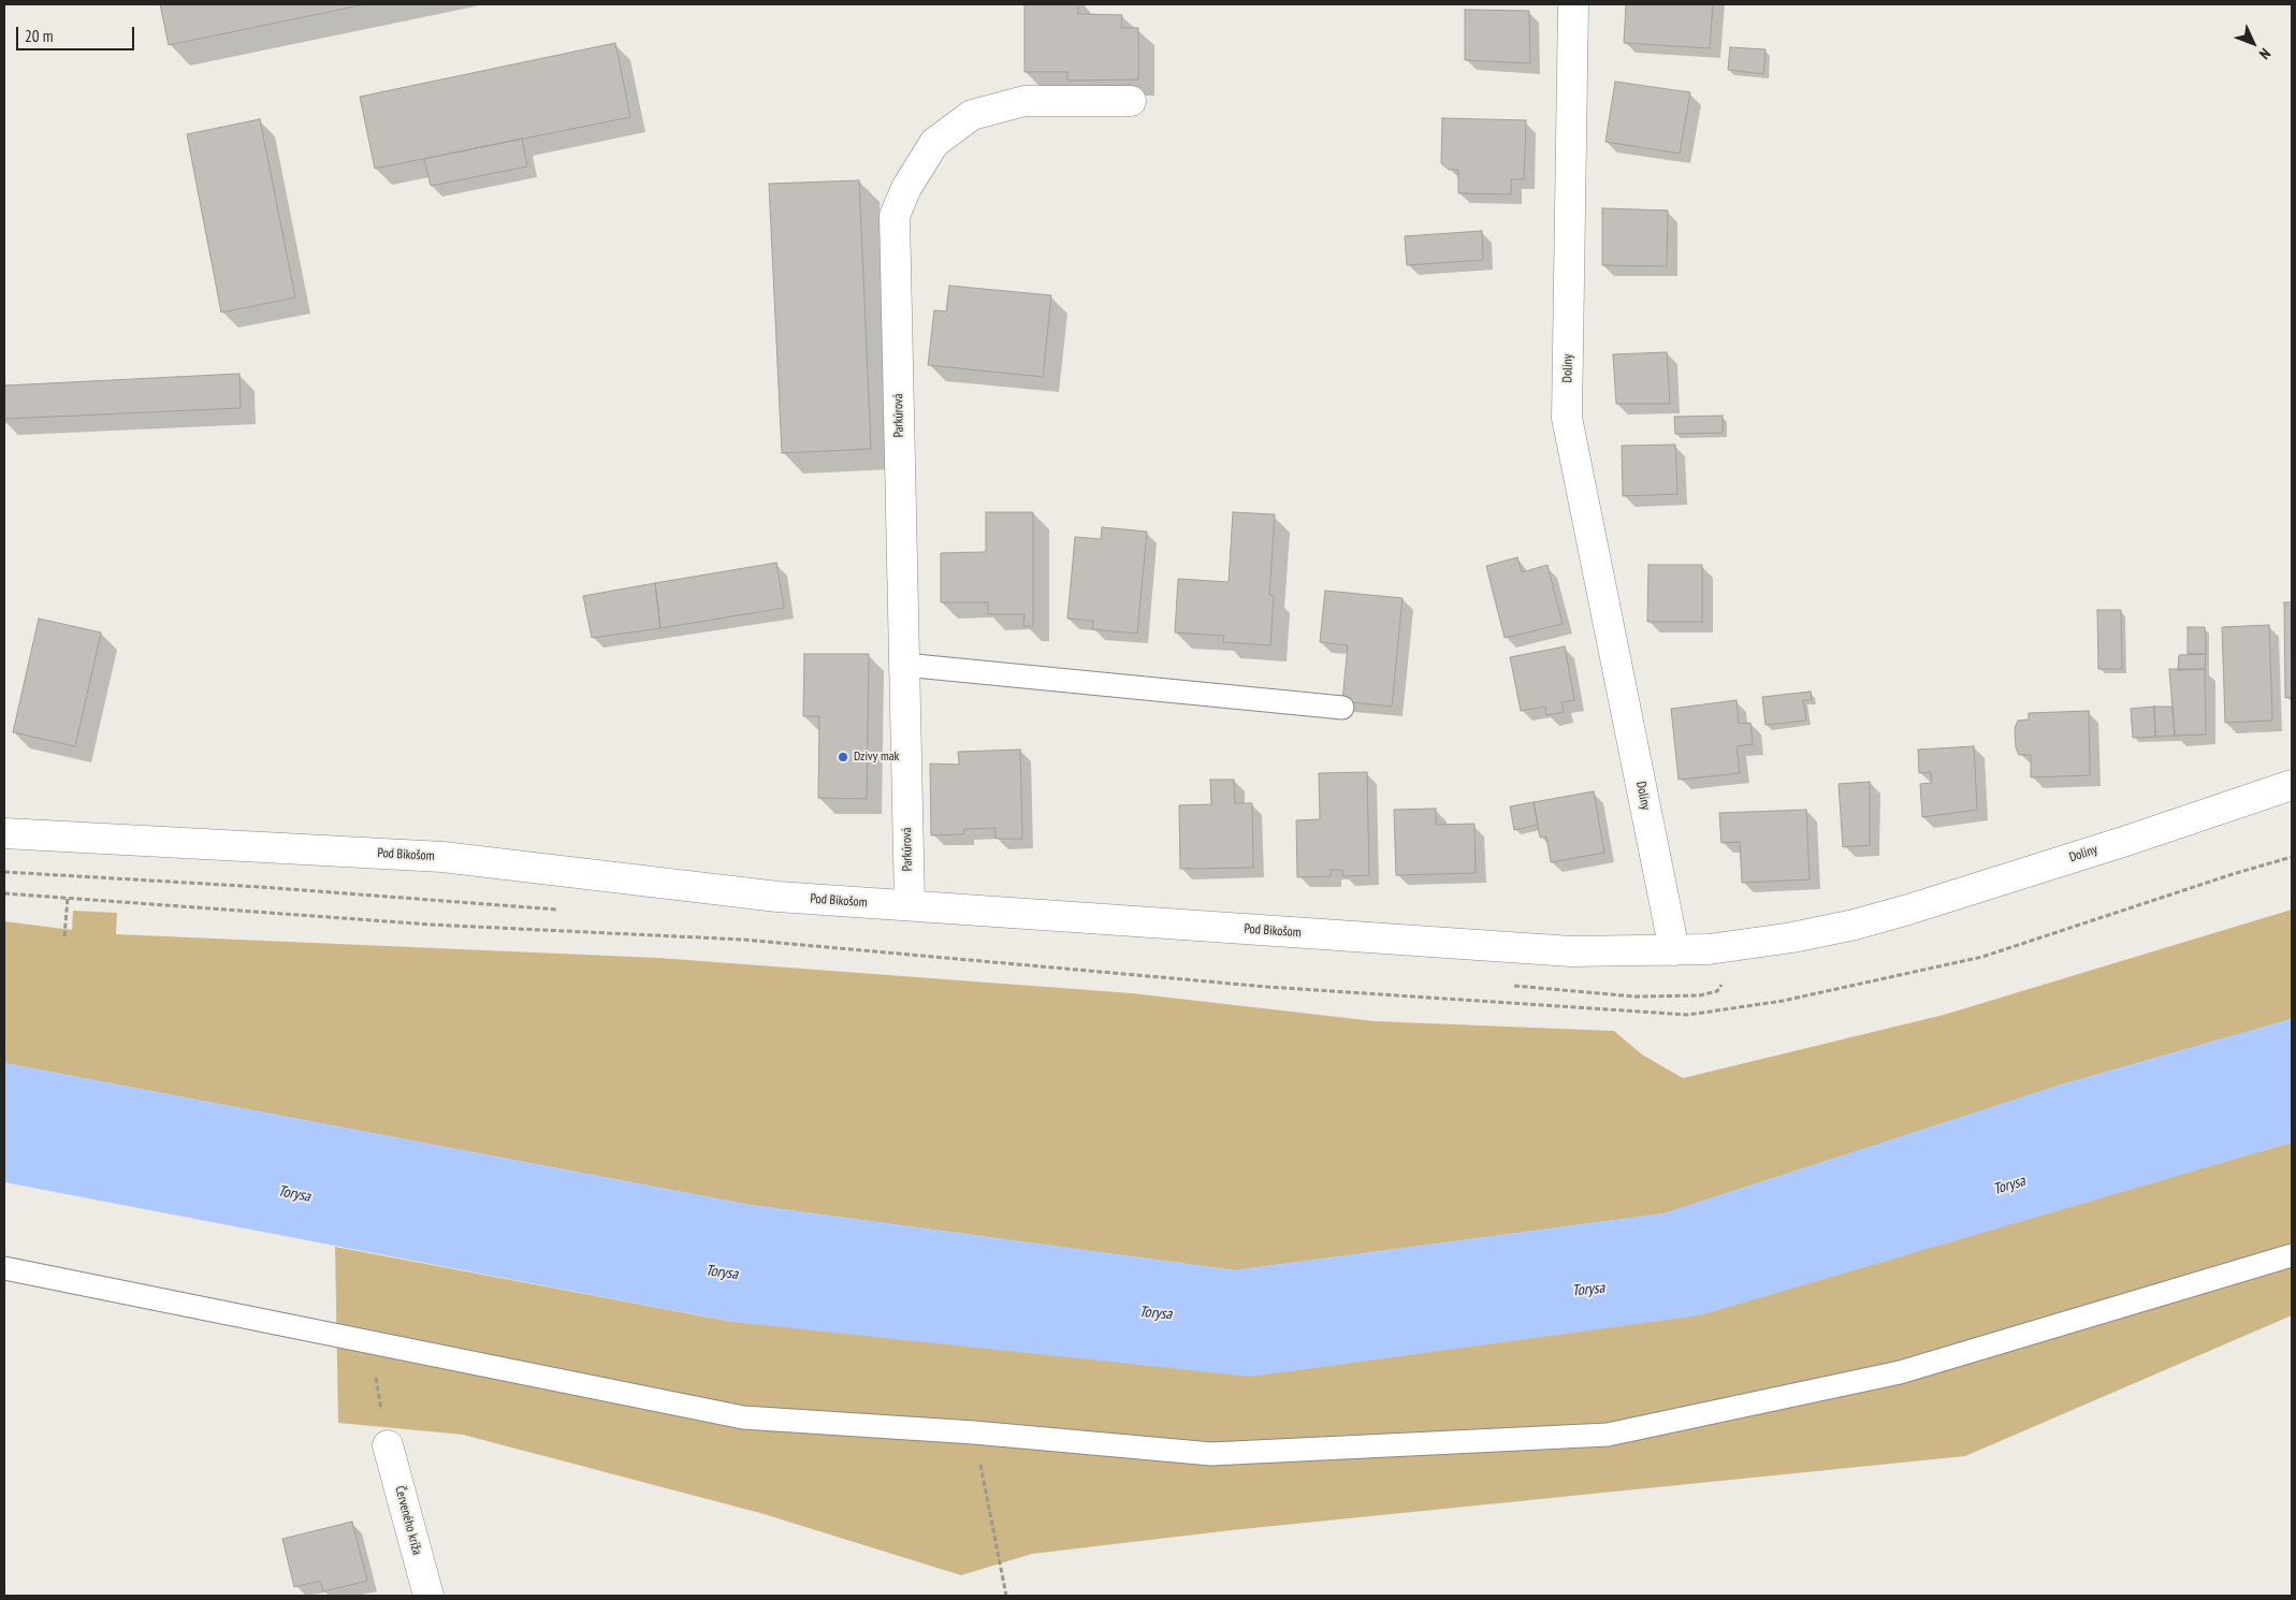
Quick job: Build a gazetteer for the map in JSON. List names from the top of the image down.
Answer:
{
  "streets": {
    "street": [
      "Doliny",
      "Parkúrová",
      "Pod Bikošom",
      "Červeného kríža"
    ]
  },
  "crossings": [
    ["Doliny", "Pod Bikošom"],
    ["Parkúrová", "Pod Bikošom"]
  ],
  "water": ["Torysa"],
  "places": ["Dzivy mak"],
  "scale_bar": "20 m",
  "north": "bottom right"
}
